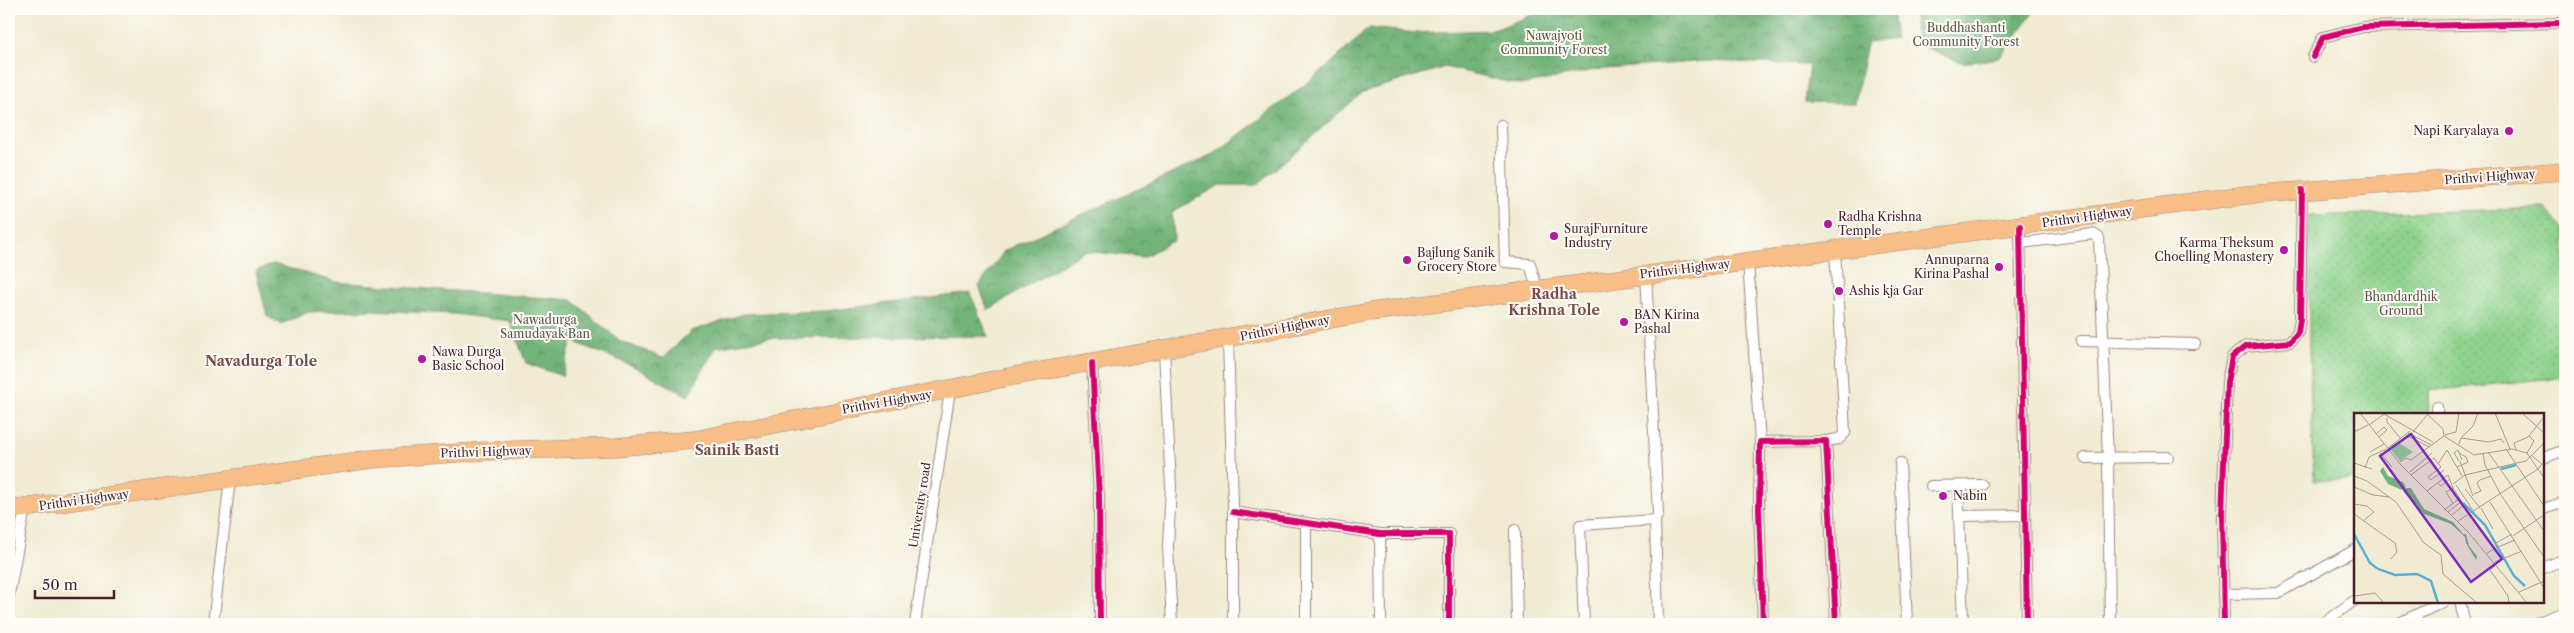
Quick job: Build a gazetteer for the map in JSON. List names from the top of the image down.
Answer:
{
  "streets": {
    "highway": ["Prithvi Highway"],
    "street": ["University road"]
  },
  "crossings": [
    ["Prithvi Highway", "University road"]
  ],
  "districts": ["Radha Krishna Tole", "Navadurga Tole", "Sainik Basti"],
  "parks": [
    "Buddhashanti Community Forest",
    "Nawajyoti Community Forest",
    "Bhandardhik Ground",
    "Nawadurga Samudayak Ban"
  ],
  "places": [
    "Napi Karyalaya",
    "Radha Krishna Temple",
    "SurajFurniture Industry",
    "Karma Theksum Choelling Monastery",
    "Bajlung Sanik Grocery Store",
    "Annuparna Kirina Pashal",
    "Ashis kja Gar",
    "BAN Kirina Pashal",
    "Nawa Durga Basic School",
    "Nabin"
  ],
  "scale_bar": "50 m"
}
